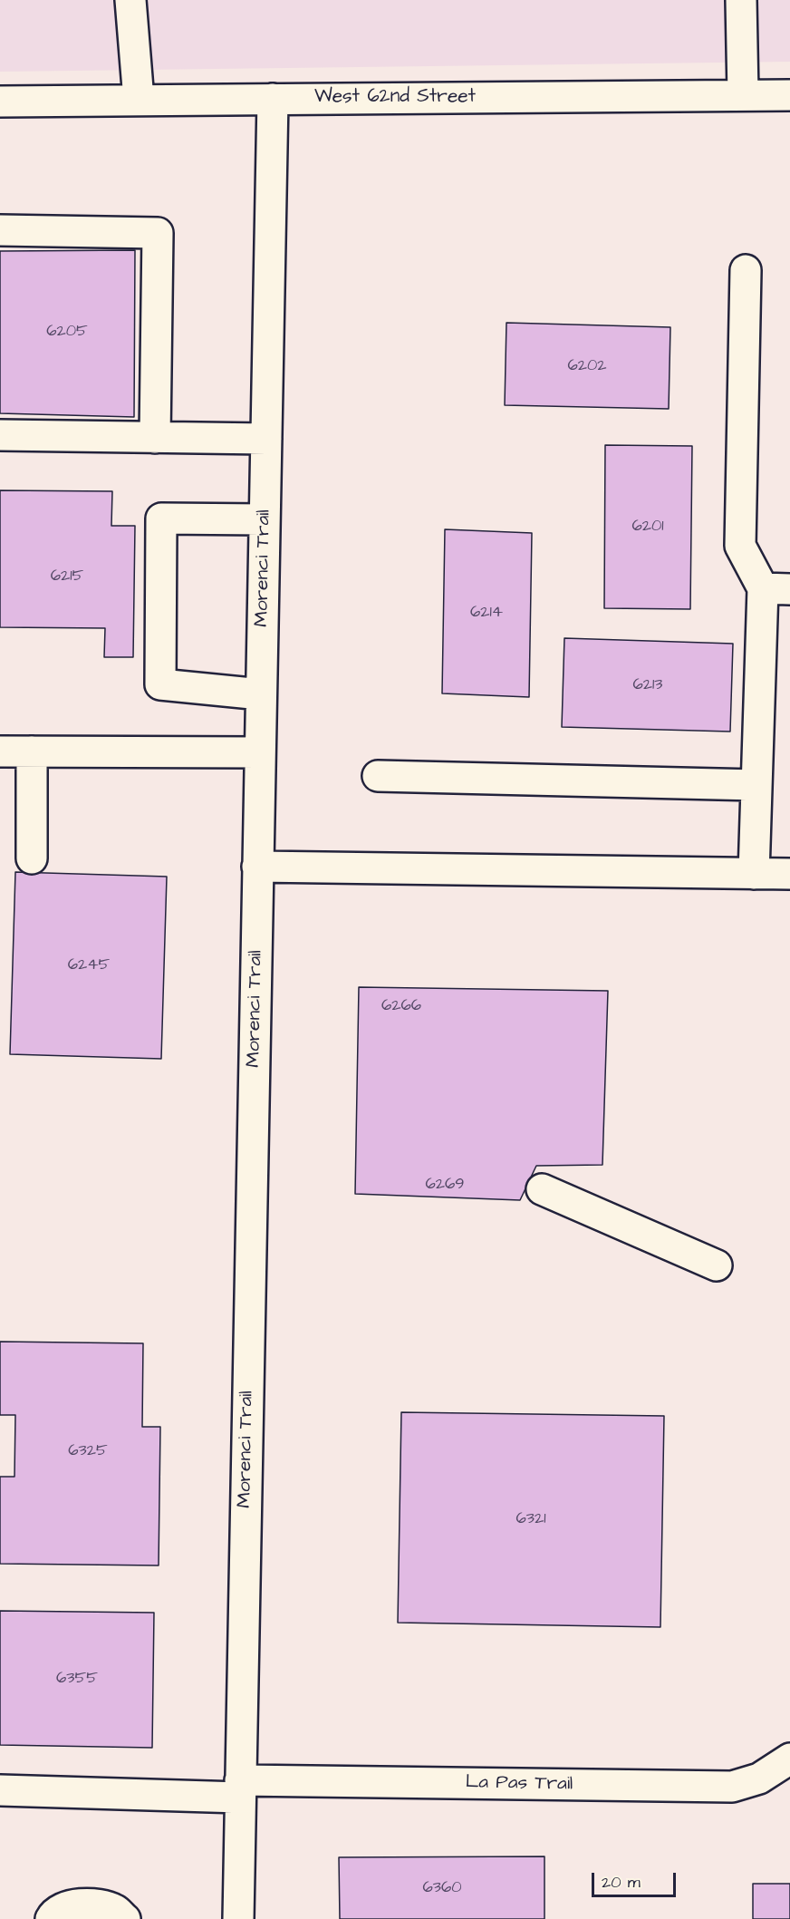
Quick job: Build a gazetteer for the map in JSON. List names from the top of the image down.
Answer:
{
  "streets": {
    "street": ["West 62nd Street", "Morenci Trail", "La Pas Trail"]
  },
  "crossings": [
    ["West 62nd Street", "Morenci Trail"],
    ["Morenci Trail", "La Pas Trail"]
  ],
  "house_numbers": [
    "6205",
    "6202",
    "6201",
    "6215",
    "6214",
    "6213",
    "6245",
    "6266",
    "6269",
    "6325",
    "6321",
    "6355",
    "6360"
  ],
  "scale_bar": "20 m"
}
